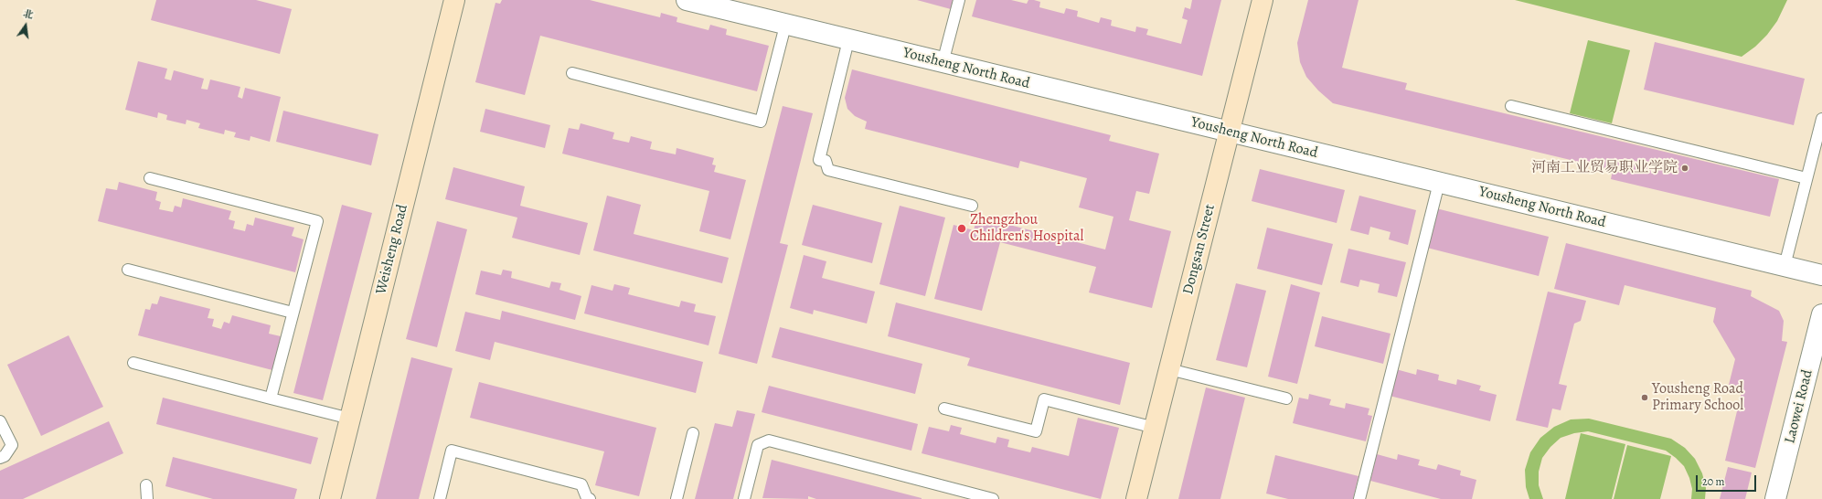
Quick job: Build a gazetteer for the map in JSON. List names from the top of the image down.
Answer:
{
  "streets": {
    "street": [
      "Yousheng North Road",
      "Weisheng Road",
      "Dongsan Street",
      "Laowei Road"
    ]
  },
  "crossings": [
    ["Yousheng North Road", "Dongsan Street"]
  ],
  "places": ["河南工业贸易职业学院", "Zhengzhou Children's Hospital", "Yousheng Road Primary School"],
  "scale_bar": "20 m",
  "north": "top"
}
